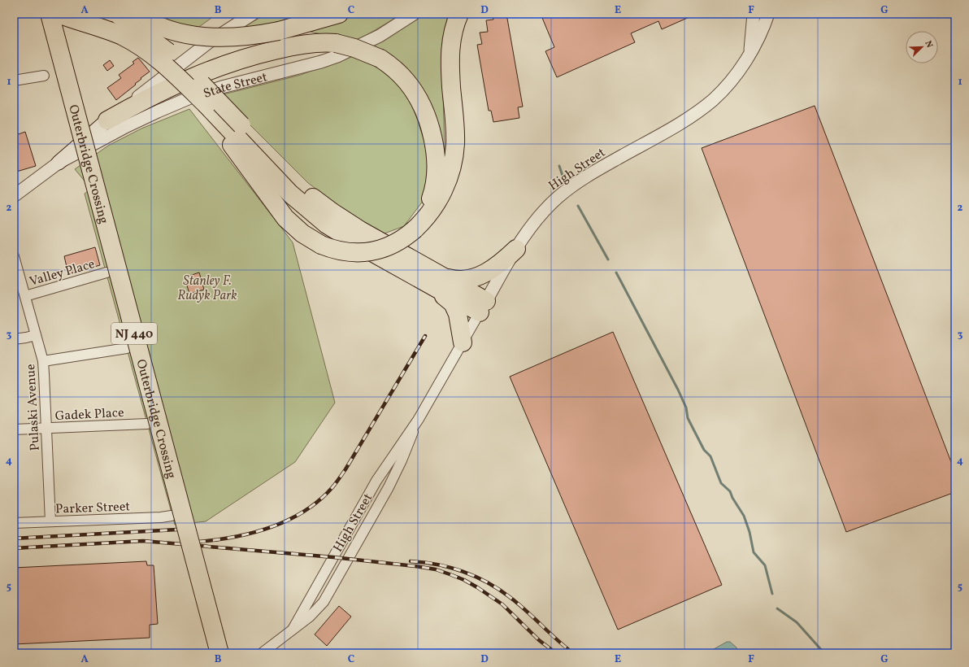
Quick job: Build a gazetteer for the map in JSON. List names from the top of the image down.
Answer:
{
  "streets": {
    "highway": ["Outerbridge Crossing", "NJ 440"],
    "main road": ["State Street"],
    "street": [
      "High Street",
      "Valley Place",
      "Pulaski Avenue",
      "Gadek Place",
      "Parker Street"
    ]
  },
  "crossings": [
    ["Valley Place", "Pulaski Avenue"],
    ["Pulaski Avenue", "Gadek Place"],
    ["Pulaski Avenue", "Parker Street"]
  ],
  "parks": ["Stanley F. Rudyk Park"],
  "north": "top right",
  "grid": {
    "columns": [
      "A",
      "B",
      "C",
      "D",
      "E",
      "F",
      "G"
    ],
    "rows": [
      "1",
      "2",
      "3",
      "4",
      "5"
    ]
  }
}
